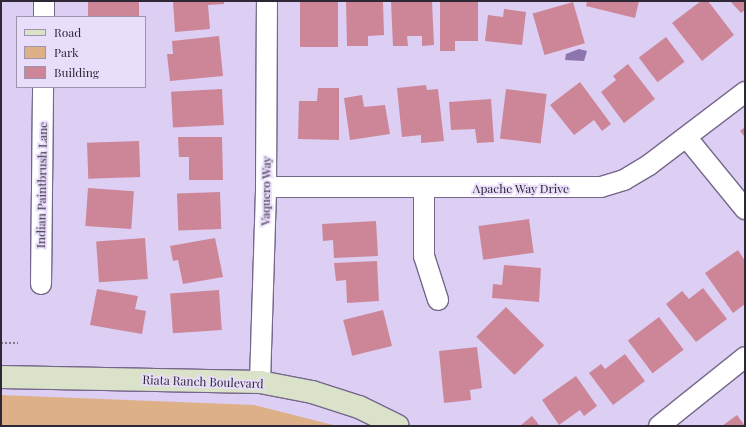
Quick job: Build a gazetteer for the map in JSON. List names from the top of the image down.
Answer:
{
  "streets": {
    "street": [
      "Indian Paintbrush Lane",
      "Apache Way Drive",
      "Vaquero Way",
      "Riata Ranch Boulevard"
    ]
  },
  "crossings": [
    ["Apache Way Drive", "Vaquero Way"],
    ["Vaquero Way", "Riata Ranch Boulevard"]
  ],
  "legend": ["Road", "Park", "Building"]
}
